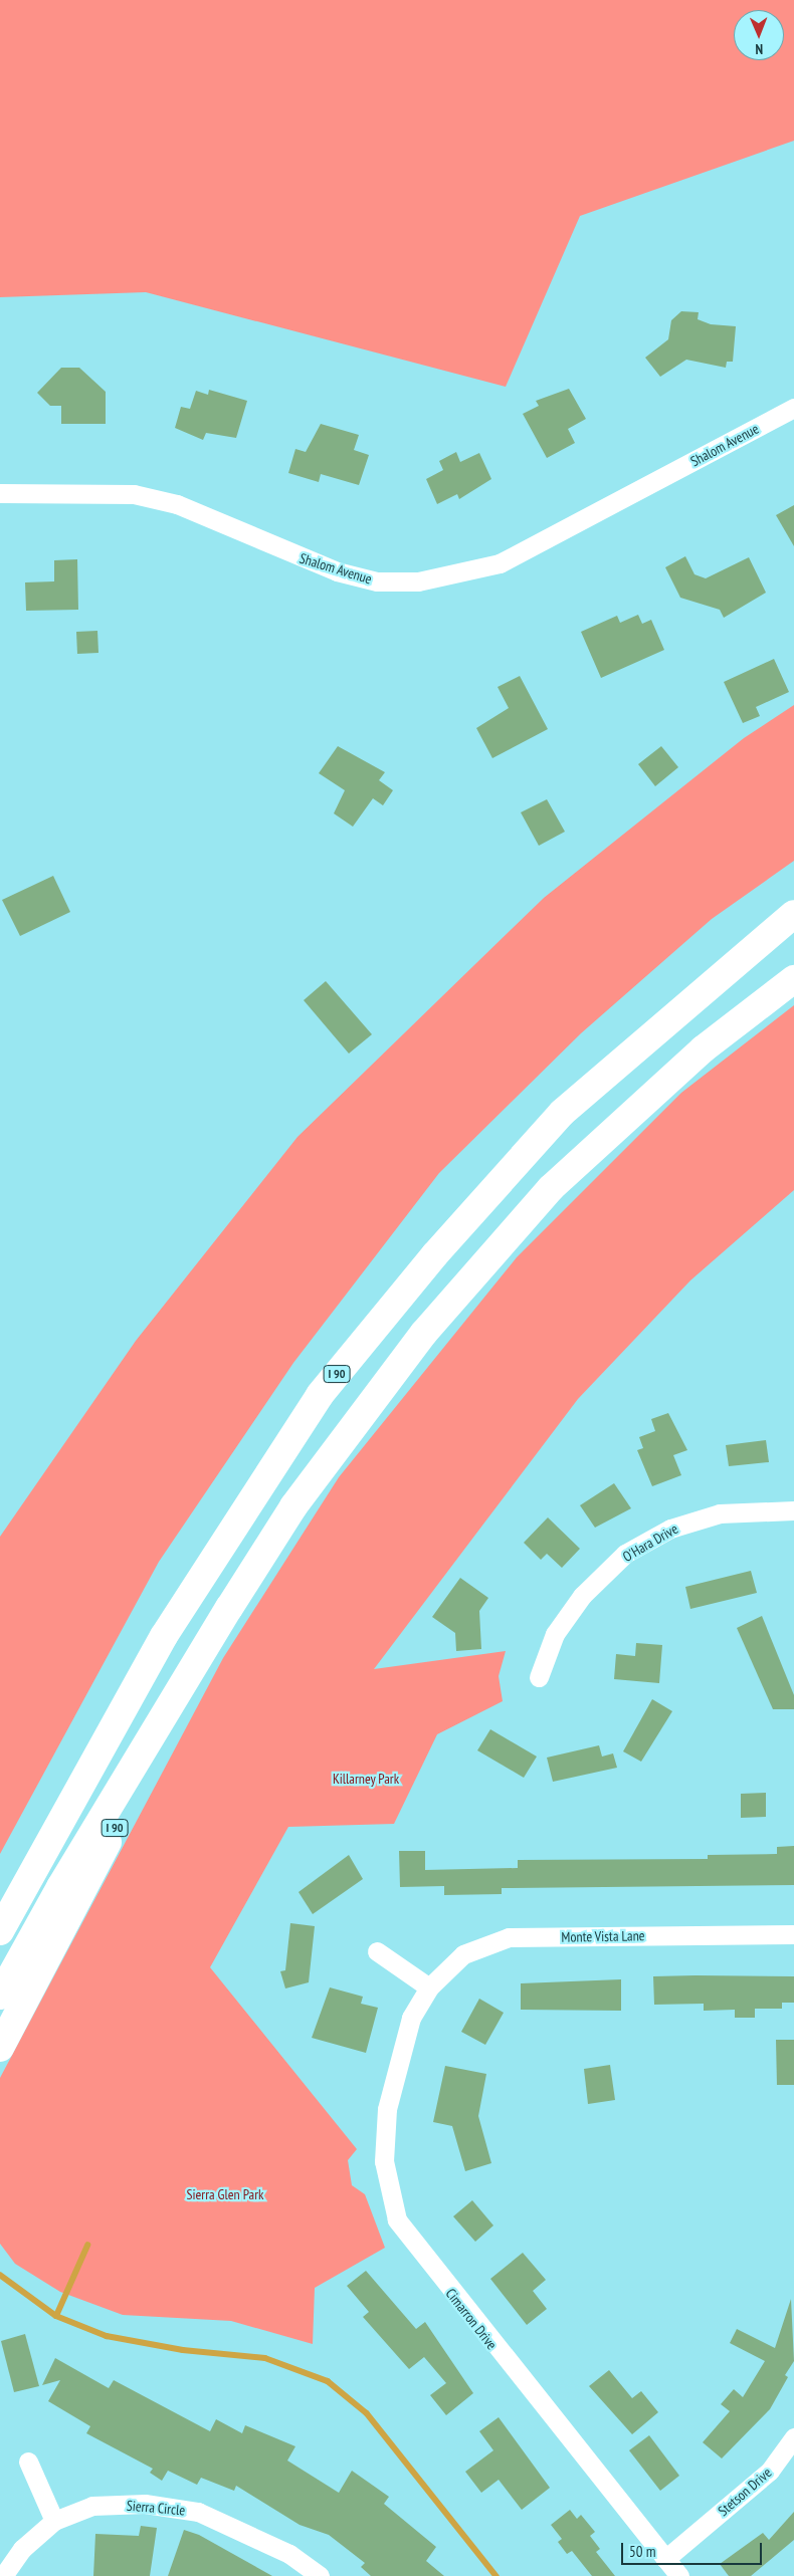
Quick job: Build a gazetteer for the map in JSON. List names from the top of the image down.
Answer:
{
  "streets": {
    "highway": ["I 90"],
    "street": [
      "Shalom Avenue",
      "O'Hara Drive",
      "Monte Vista Lane",
      "Cimarron Drive",
      "Stetson Drive",
      "Sierra Circle"
    ]
  },
  "crossings": [
    ["Monte Vista Lane", "Cimarron Drive"],
    ["Cimarron Drive", "Stetson Drive"]
  ],
  "parks": ["Killarney Park", "Sierra Glen Park"],
  "scale_bar": "50 m",
  "north": "bottom"
}
